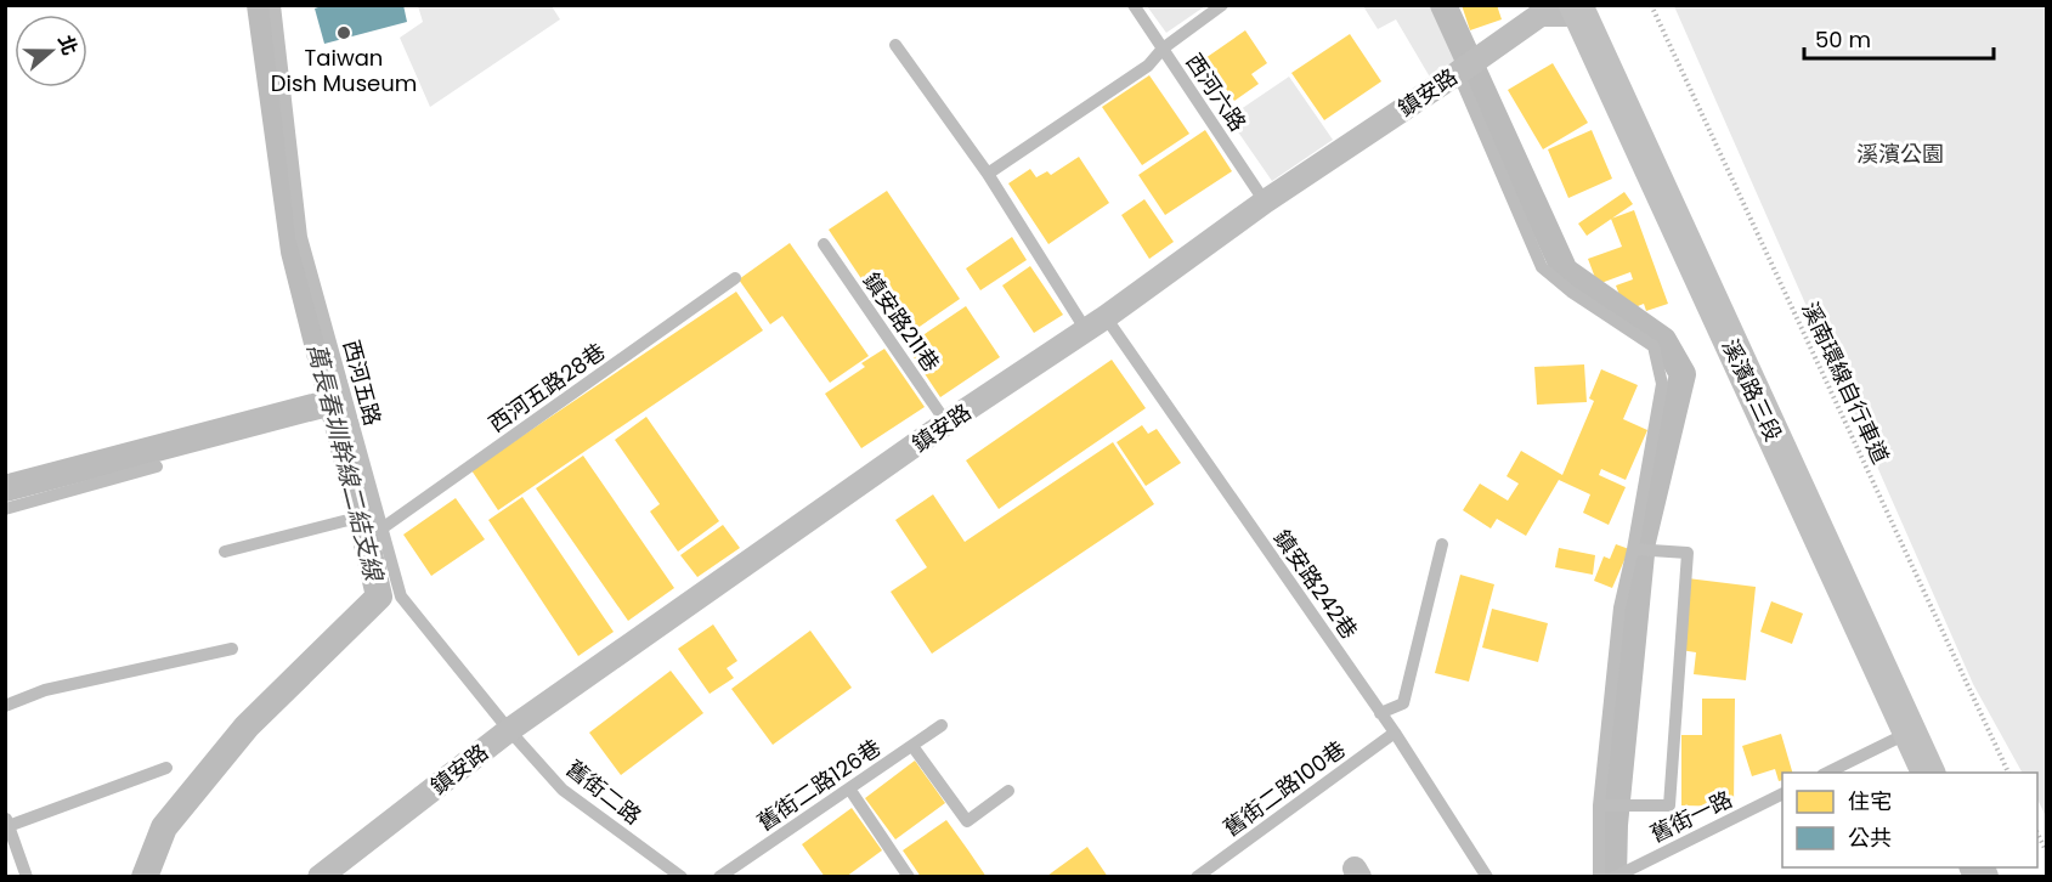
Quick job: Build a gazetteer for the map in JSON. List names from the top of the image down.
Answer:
{
  "streets": {
    "street": ["鎮安路", "溪濱路三段"],
    "lane": [
      "西河六路",
      "鎮安路211巷",
      "西河五路",
      "西河五路28巷",
      "鎮安路242巷",
      "舊街二路126巷",
      "舊街二路100巷",
      "舊街二路",
      "舊街一路"
    ],
    "path": ["溪南環線自行車道"]
  },
  "crossings": [
    ["西河六路", "鎮安路"],
    ["鎮安路", "鎮安路211巷"],
    ["鎮安路", "西河五路"],
    ["鎮安路", "溪濱路三段"],
    ["鎮安路", "鎮安路242巷"],
    ["鎮安路", "舊街二路"],
    ["西河五路", "西河五路28巷"],
    ["西河五路", "舊街二路"],
    ["鎮安路242巷", "舊街二路100巷"]
  ],
  "water": ["萬長春圳幹線二結支線"],
  "parks": ["溪濱公園"],
  "places": ["Taiwan Dish Museum"],
  "legend": ["住宅", "公共"],
  "scale_bar": "50 m",
  "north": "right"
}
